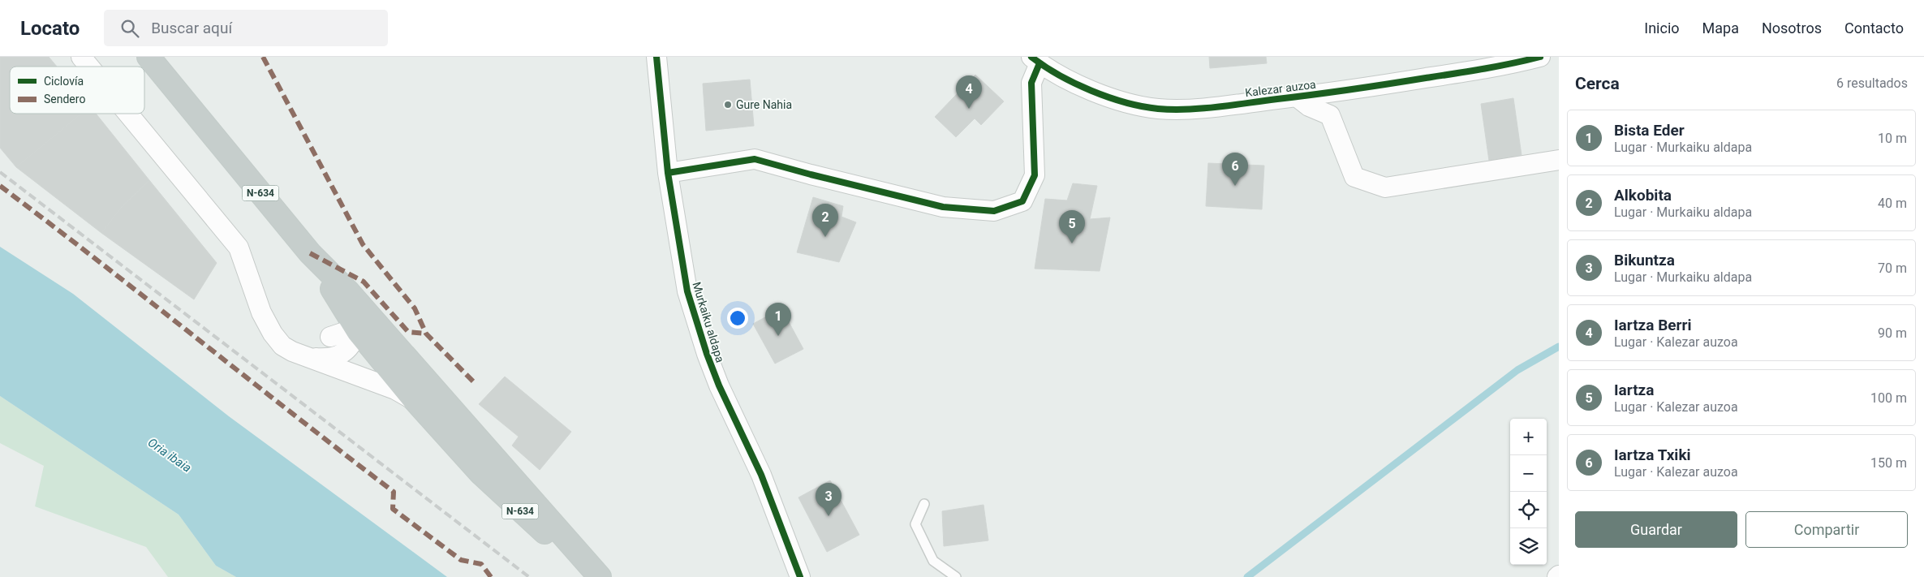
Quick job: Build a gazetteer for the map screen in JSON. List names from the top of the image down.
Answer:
{
  "streets": {
    "highway": ["N-634"],
    "street": ["Kalezar auzoa", "Murkaiku aldapa"]
  },
  "water": ["Oria ibaia"],
  "places": ["Gure Nahia"],
  "legend": ["Ciclovía", "Sendero"],
  "page": {
    "header": "Locato",
    "search": "Buscar aquí",
    "nav": [
      "Inicio",
      "Mapa",
      "Nosotros",
      "Contacto"
    ],
    "heading": ["Cerca", "6 resultados"],
    "pins": [
      "4",
      "6",
      "2",
      "5",
      "1",
      "3"
    ],
    "list": [
      {
        "mark": "1",
        "name": "Bista Eder",
        "note": "Lugar · Murkaiku aldapa",
        "value": "10 m"
      },
      {
        "mark": "2",
        "name": "Alkobita",
        "note": "Lugar · Murkaiku aldapa",
        "value": "40 m"
      },
      {
        "mark": "3",
        "name": "Bikuntza",
        "note": "Lugar · Murkaiku aldapa",
        "value": "70 m"
      },
      {
        "mark": "4",
        "name": "Iartza Berri",
        "note": "Lugar · Kalezar auzoa",
        "value": "90 m"
      },
      {
        "mark": "5",
        "name": "Iartza",
        "note": "Lugar · Kalezar auzoa",
        "value": "100 m"
      },
      {
        "mark": "6",
        "name": "Iartza Txiki",
        "note": "Lugar · Kalezar auzoa",
        "value": "150 m"
      }
    ],
    "map_buttons": ["+", "−"],
    "buttons": ["Guardar", "Compartir"]
  }
}
